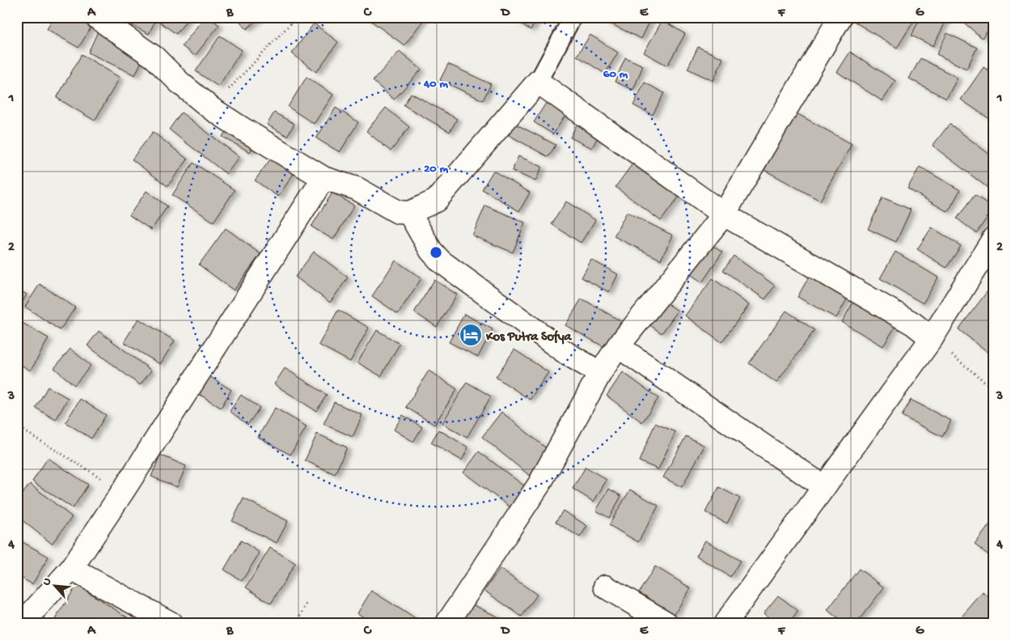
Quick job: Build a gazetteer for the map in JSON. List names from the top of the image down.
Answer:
{
  "places": {
    "hotel": ["Kos Putra Sofya"]
  },
  "north": "top left",
  "grid": {
    "columns": [
      "A",
      "B",
      "C",
      "D",
      "E",
      "F",
      "G"
    ],
    "rows": [
      "1",
      "2",
      "3",
      "4"
    ]
  },
  "rings": ["60 m", "40 m", "20 m"]
}
